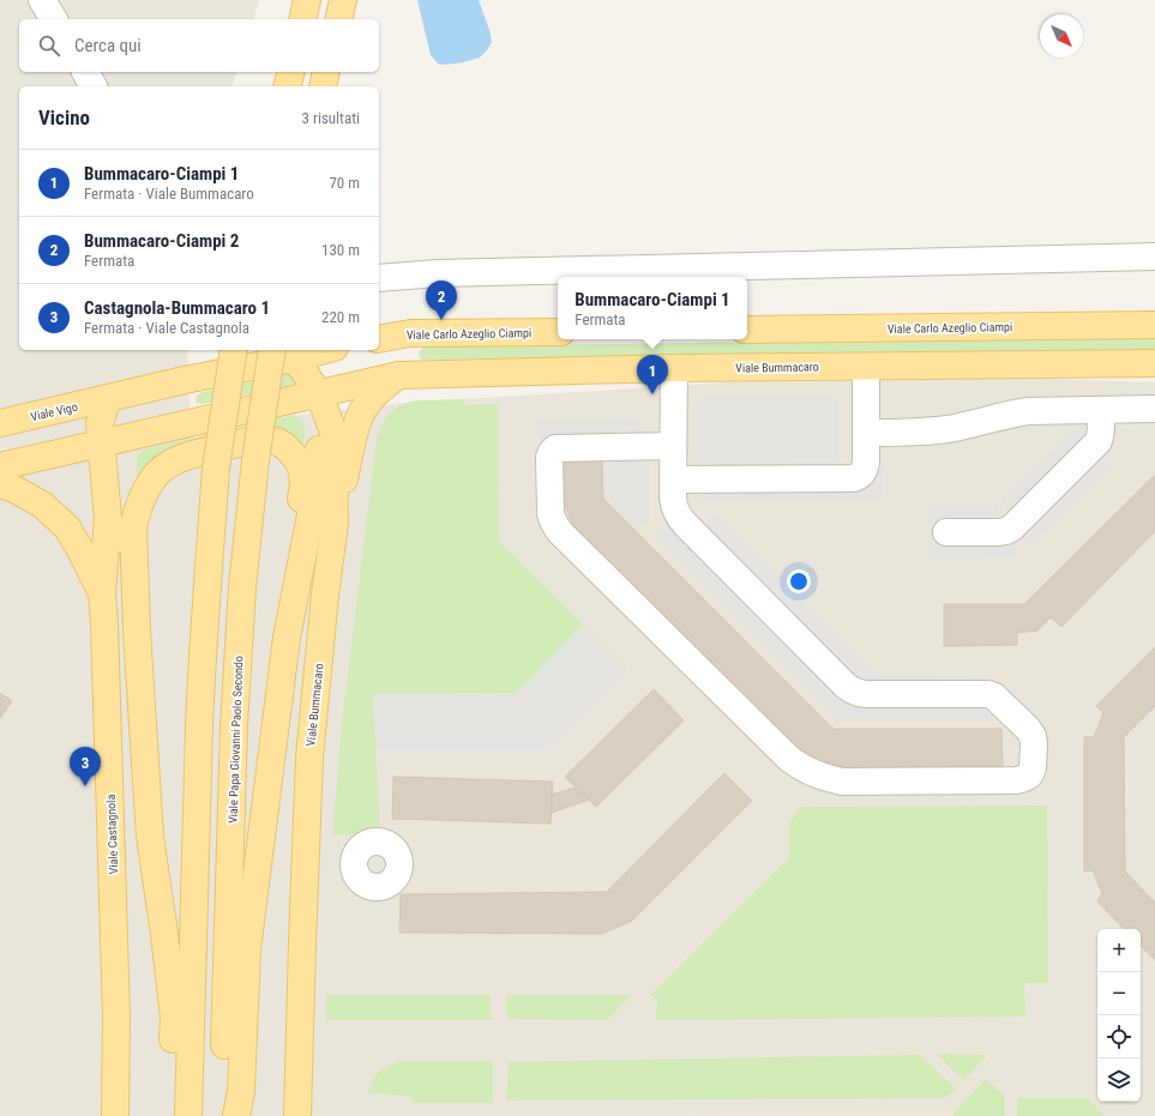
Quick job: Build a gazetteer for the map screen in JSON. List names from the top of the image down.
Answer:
{
  "streets": {
    "main road": [
      "Viale Carlo Azeglio Ciampi",
      "Viale Bummacaro",
      "Viale Vigo",
      "Viale Papa Giovanni Paolo Secondo",
      "Viale Castagnola"
    ]
  },
  "crossings": [
    ["Viale Bummacaro", "Viale Vigo"],
    ["Viale Bummacaro", "Viale Papa Giovanni Paolo Secondo"],
    ["Viale Vigo", "Viale Papa Giovanni Paolo Secondo"]
  ],
  "north": "bottom right",
  "page": {
    "search": "Cerca qui",
    "heading": ["Vicino", "3 risultati"],
    "list": [
      {
        "mark": "1",
        "name": "Bummacaro-Ciampi 1",
        "note": "Fermata · Viale Bummacaro",
        "value": "70 m"
      },
      {
        "mark": "2",
        "name": "Bummacaro-Ciampi 2",
        "note": "Fermata",
        "value": "130 m"
      },
      {
        "mark": "3",
        "name": "Castagnola-Bummacaro 1",
        "note": "Fermata · Viale Castagnola",
        "value": "220 m"
      }
    ],
    "popup": ["Bummacaro-Ciampi 1", "Fermata"],
    "pins": ["2", "1", "3"],
    "map_buttons": ["+", "−"]
  }
}
